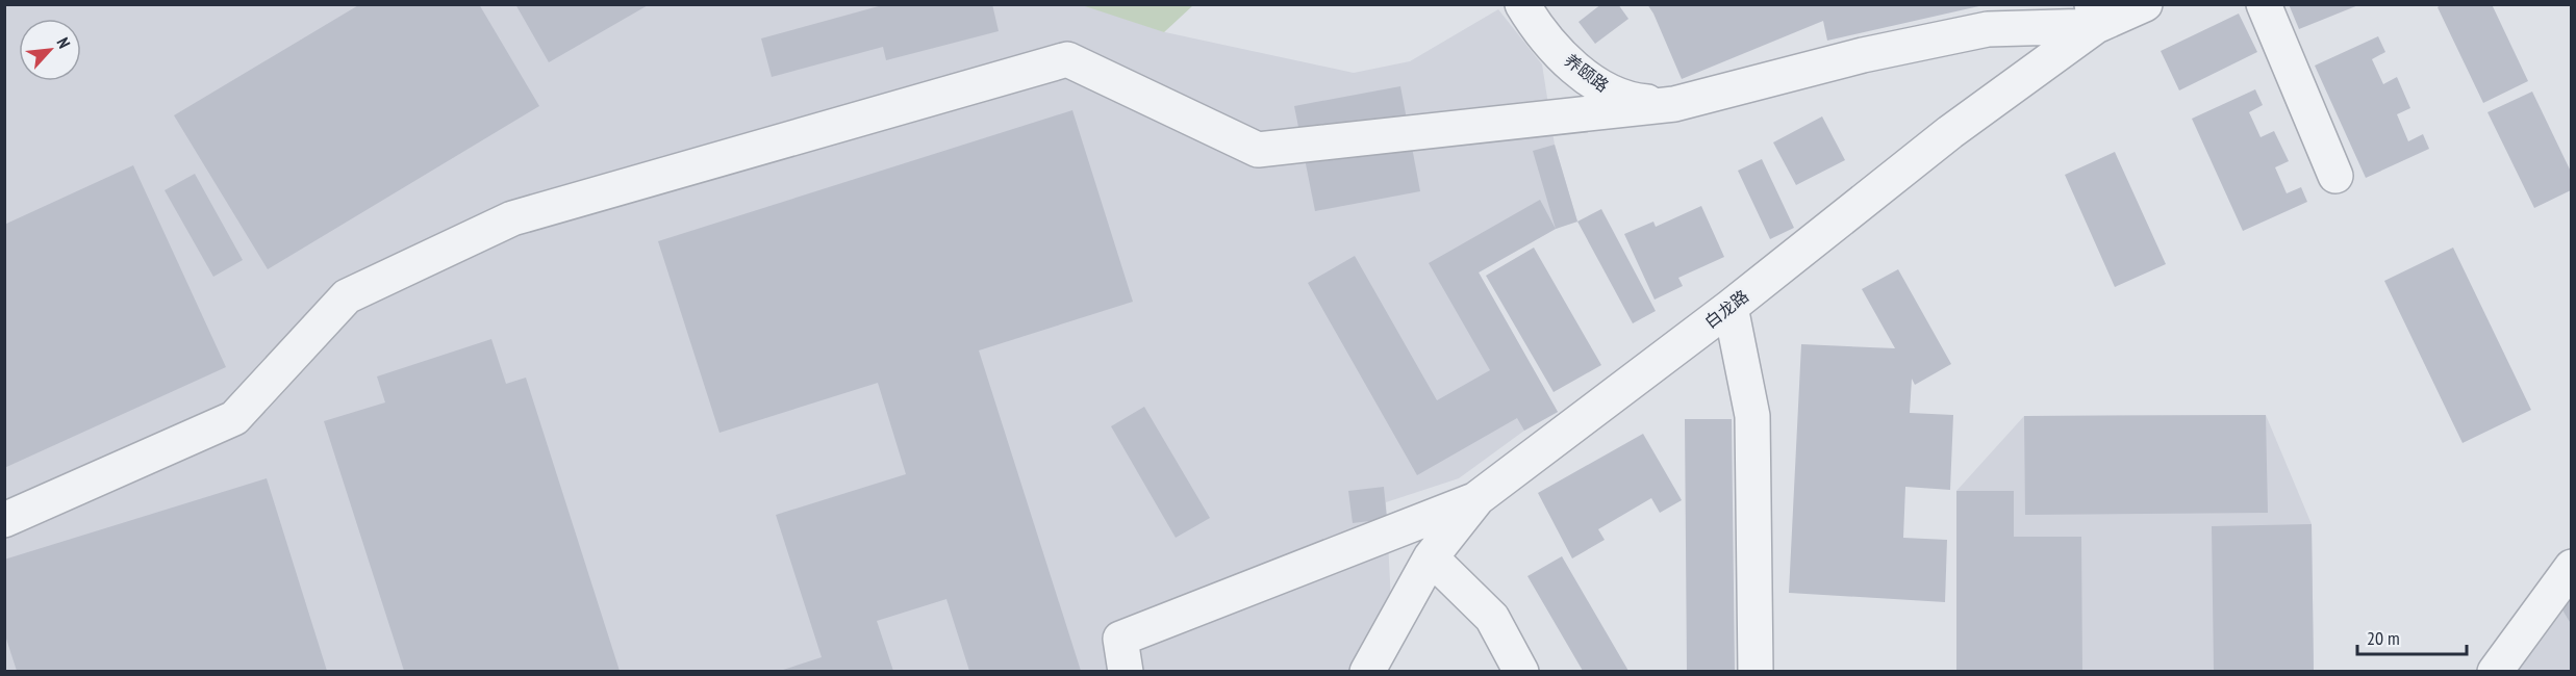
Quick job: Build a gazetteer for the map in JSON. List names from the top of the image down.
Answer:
{
  "streets": {
    "street": ["养颐路", "白龙路"]
  },
  "scale_bar": "20 m",
  "north": "top right"
}
